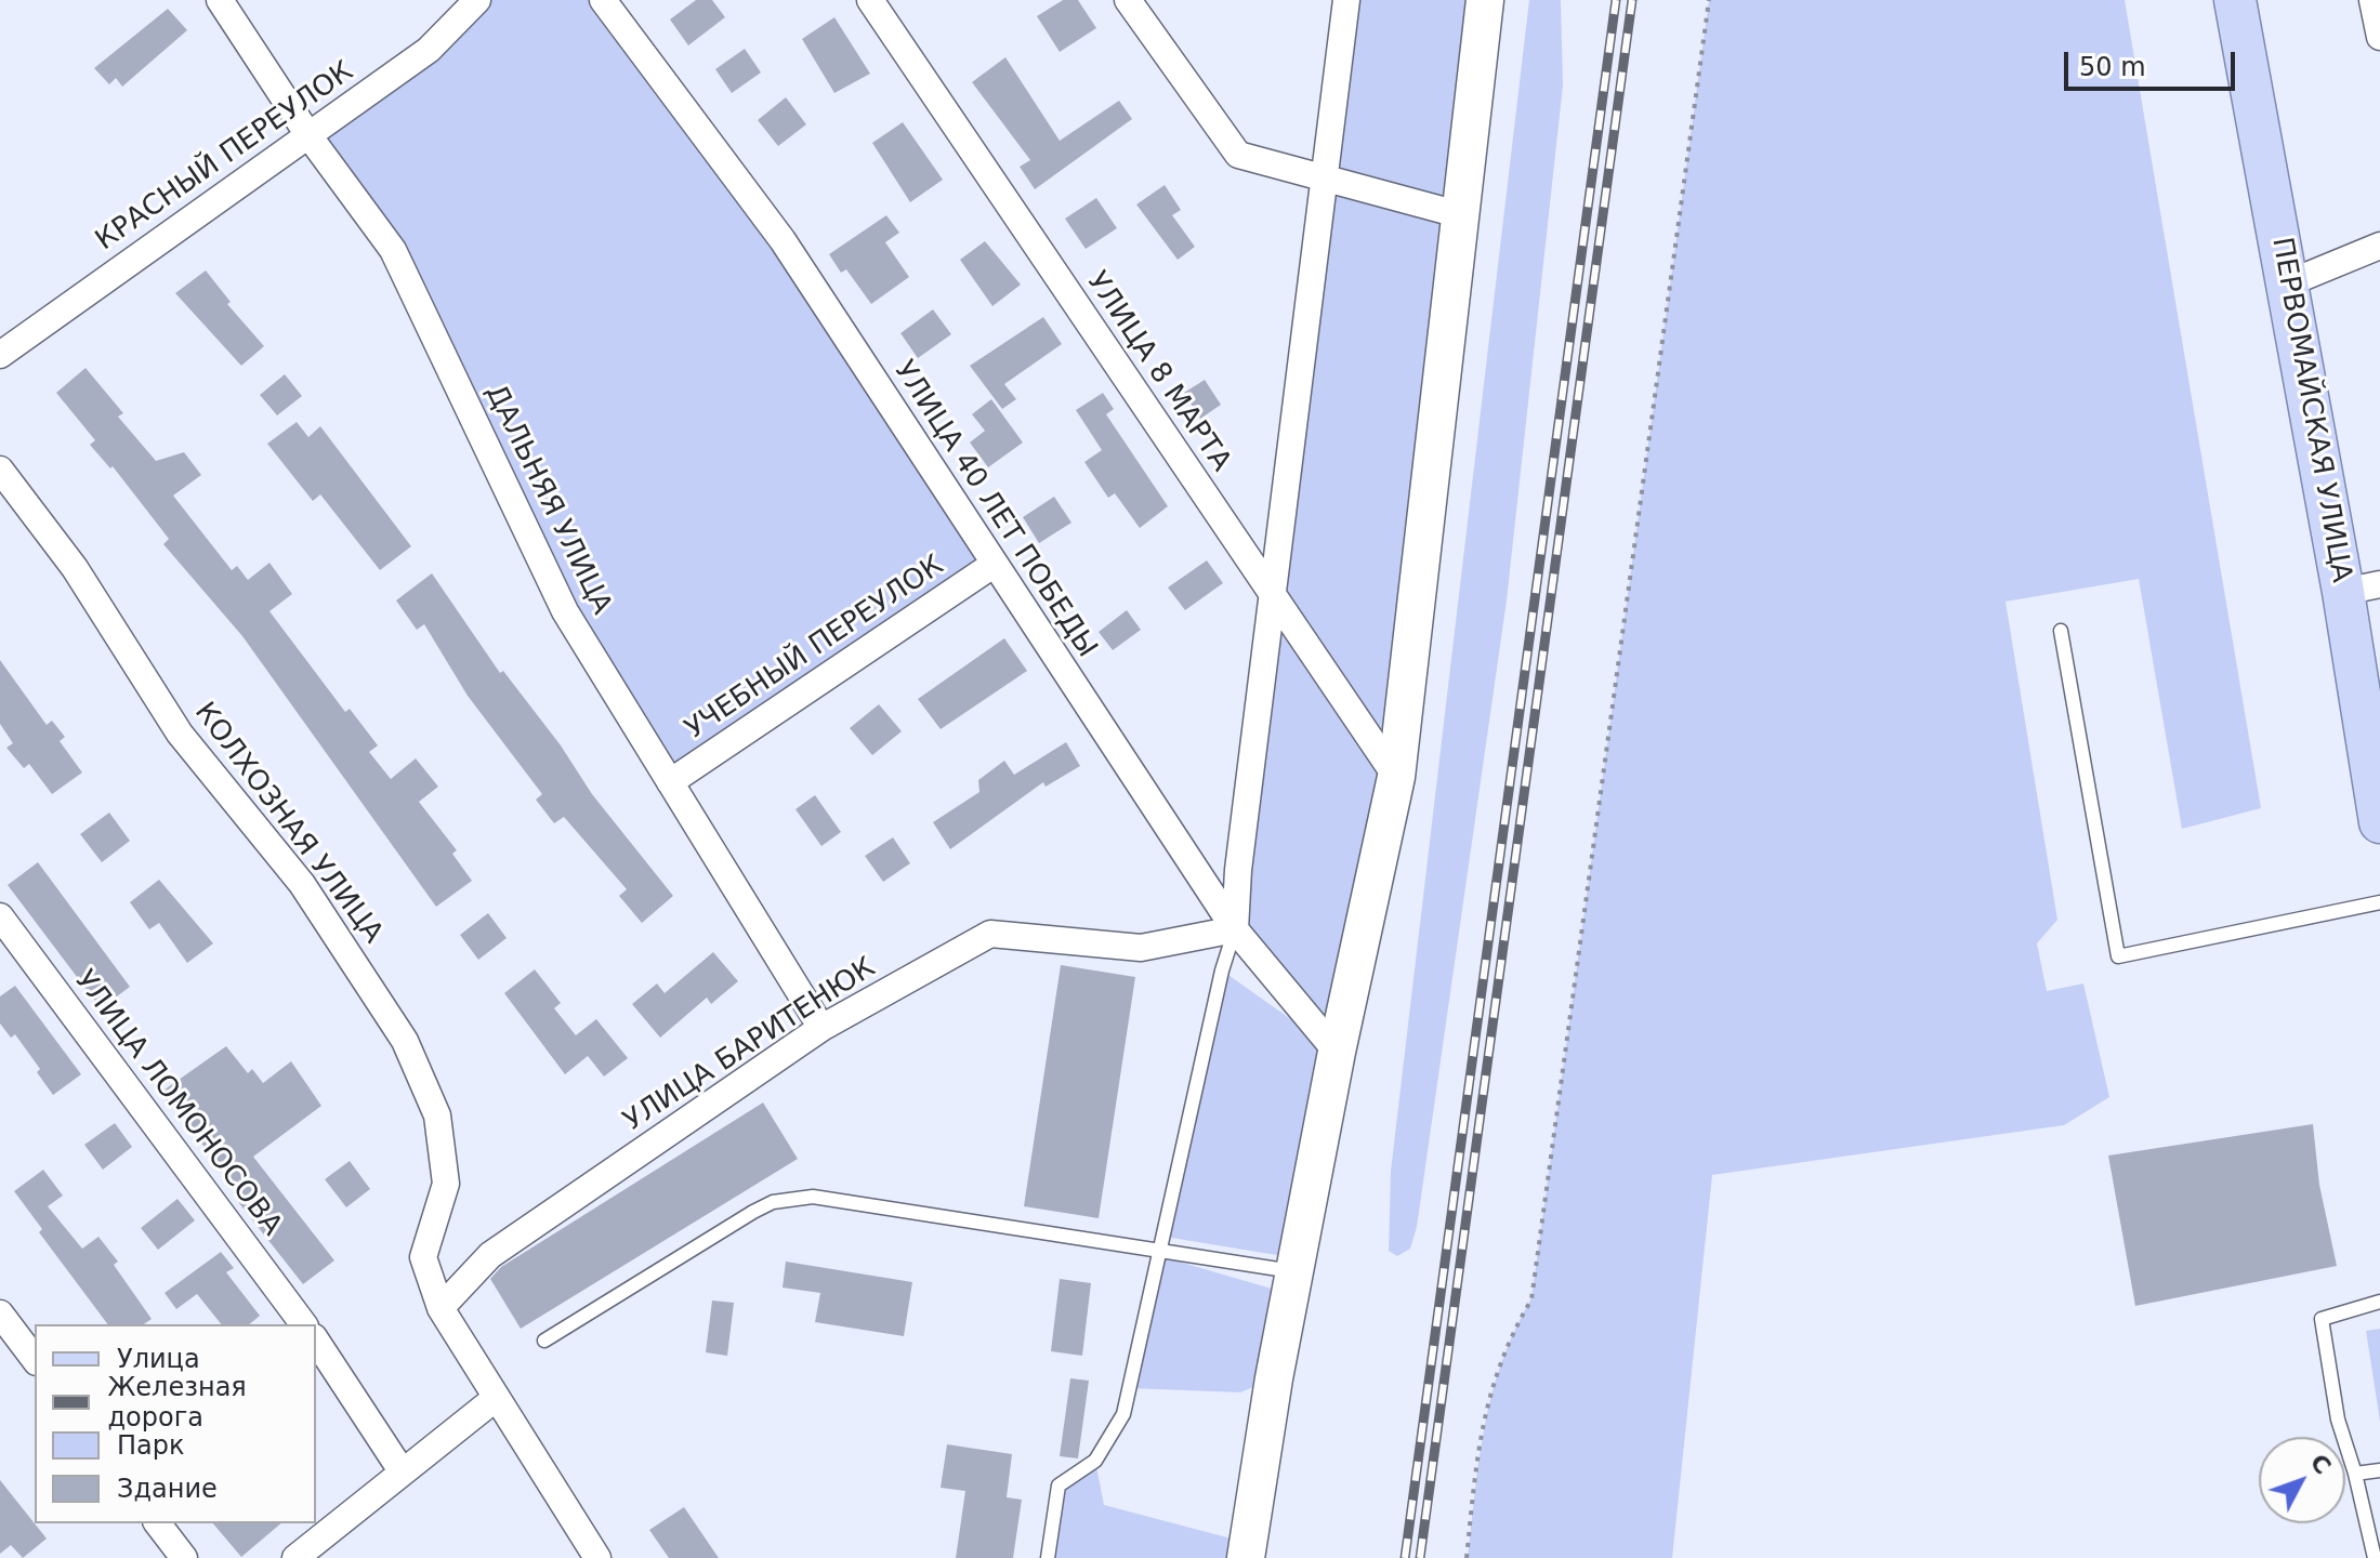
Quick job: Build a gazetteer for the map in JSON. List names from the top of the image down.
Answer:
{
  "streets": {
    "main road": ["ПЕРВОМАЙСКАЯ УЛИЦА"],
    "street": [
      "КРАСНЫЙ ПЕРЕУЛОК",
      "УЛИЦА 8 МАРТА",
      "ДАЛЬНЯЯ УЛИЦА",
      "УЛИЦА 40 ЛЕТ ПОБЕДЫ",
      "УЧЕБНЫЙ ПЕРЕУЛОК",
      "КОЛХОЗНАЯ УЛИЦА",
      "УЛИЦА БАРИТЕНЮК",
      "УЛИЦА ЛОМОНОСОВА"
    ]
  },
  "crossings": [
    ["КРАСНЫЙ ПЕРЕУЛОК", "ДАЛЬНЯЯ УЛИЦА"],
    ["ДАЛЬНЯЯ УЛИЦА", "УЧЕБНЫЙ ПЕРЕУЛОК"],
    ["ДАЛЬНЯЯ УЛИЦА", "УЛИЦА БАРИТЕНЮК"],
    ["УЛИЦА 40 ЛЕТ ПОБЕДЫ", "УЧЕБНЫЙ ПЕРЕУЛОК"],
    ["УЛИЦА 40 ЛЕТ ПОБЕДЫ", "УЛИЦА БАРИТЕНЮК"],
    ["КОЛХОЗНАЯ УЛИЦА", "УЛИЦА БАРИТЕНЮК"]
  ],
  "legend": [
    "Улица",
    "Железная дорога",
    "Парк",
    "Здание"
  ],
  "scale_bar": "50 m",
  "north": "top right"
}
